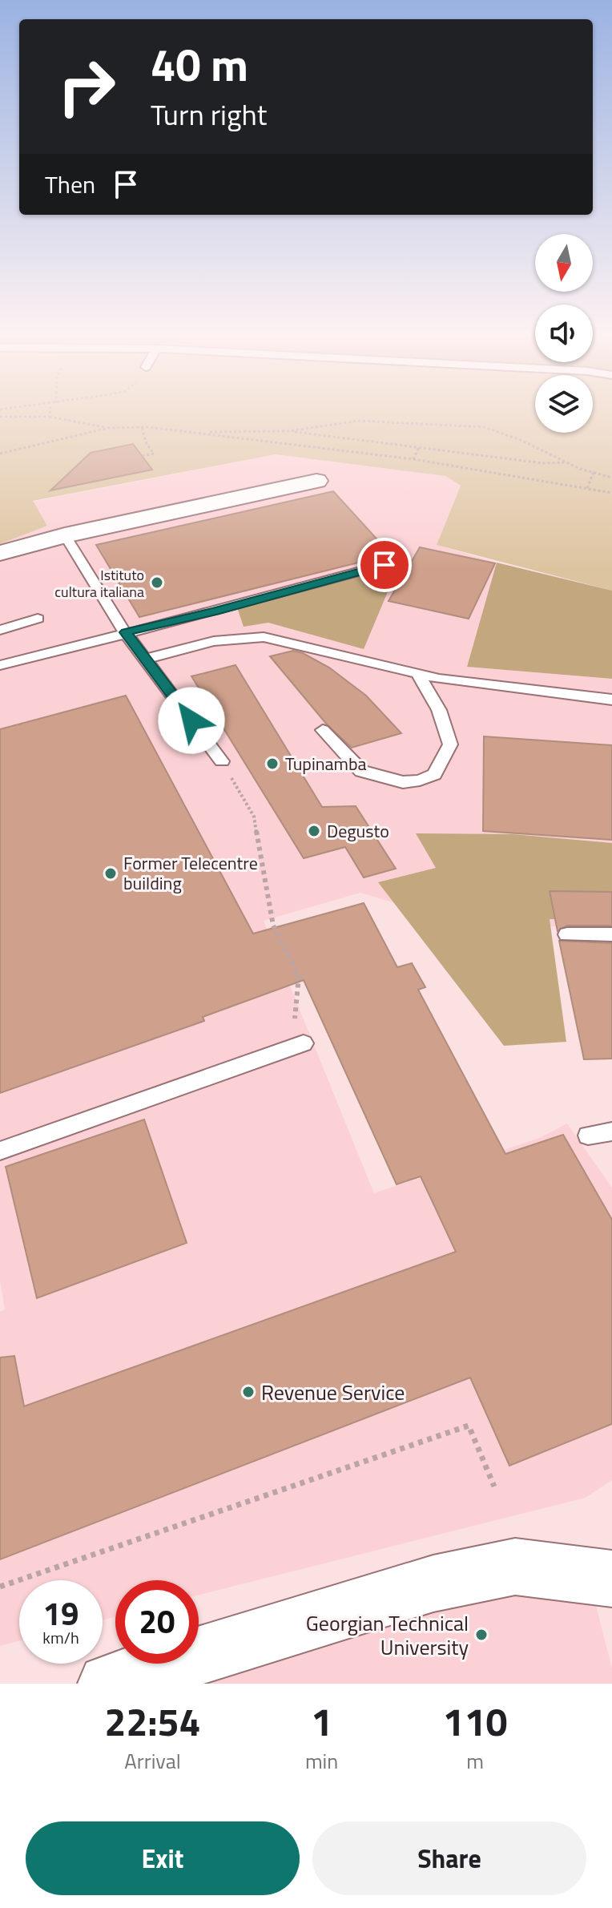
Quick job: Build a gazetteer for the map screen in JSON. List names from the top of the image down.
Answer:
{
  "places": [
    "Istituto cultura italiana",
    "Tupinamba",
    "Degusto",
    "Former Telecentre building",
    "Revenue Service",
    "Georgian Technical University"
  ],
  "north": "bottom",
  "page": {
    "turn": ["40 m", "Turn right"],
    "then": "Then",
    "speed": "19 km/h",
    "limit": "20",
    "eta": [
      "22:54",
      "Arrival",
      "1",
      "min",
      "110",
      "m"
    ],
    "buttons": ["Exit", "Share"]
  }
}
